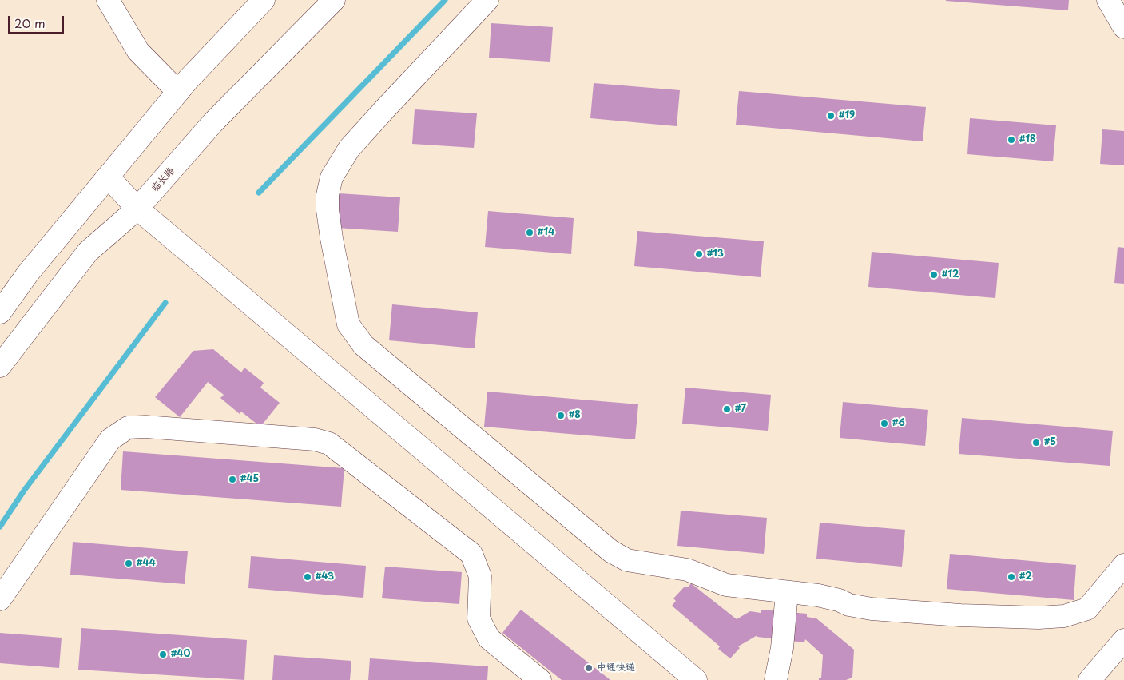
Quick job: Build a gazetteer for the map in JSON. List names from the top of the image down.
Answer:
{
  "streets": {
    "street": ["临长路"]
  },
  "places": [
    "#19",
    "#18",
    "#14",
    "#13",
    "#12",
    "#7",
    "#8",
    "#6",
    "#5",
    "#45",
    "#44",
    "#43",
    "#2",
    "#40",
    "中通快递"
  ],
  "scale_bar": "20 m"
}
